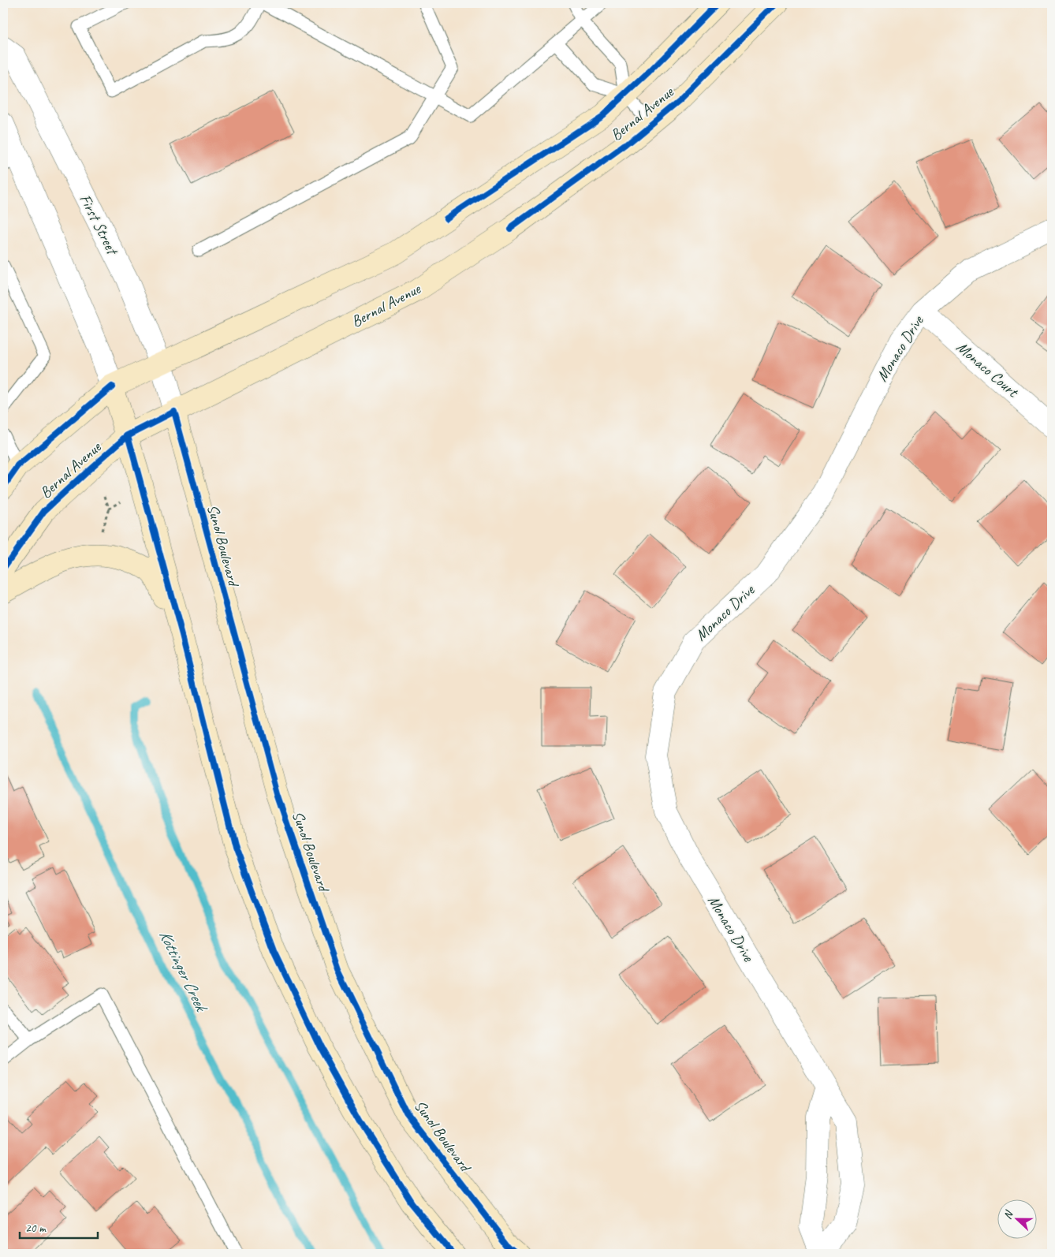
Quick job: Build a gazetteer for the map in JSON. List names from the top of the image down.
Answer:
{
  "streets": {
    "main road": ["Bernal Avenue", "Sunol Boulevard"],
    "street": ["First Street", "Monaco Drive", "Monaco Court"]
  },
  "crossings": [
    ["Bernal Avenue", "First Street"],
    ["Bernal Avenue", "Sunol Boulevard"],
    ["First Street", "Sunol Boulevard"],
    ["Monaco Drive", "Monaco Court"]
  ],
  "water": ["Kottinger Creek"],
  "scale_bar": "20 m",
  "north": "left"
}
